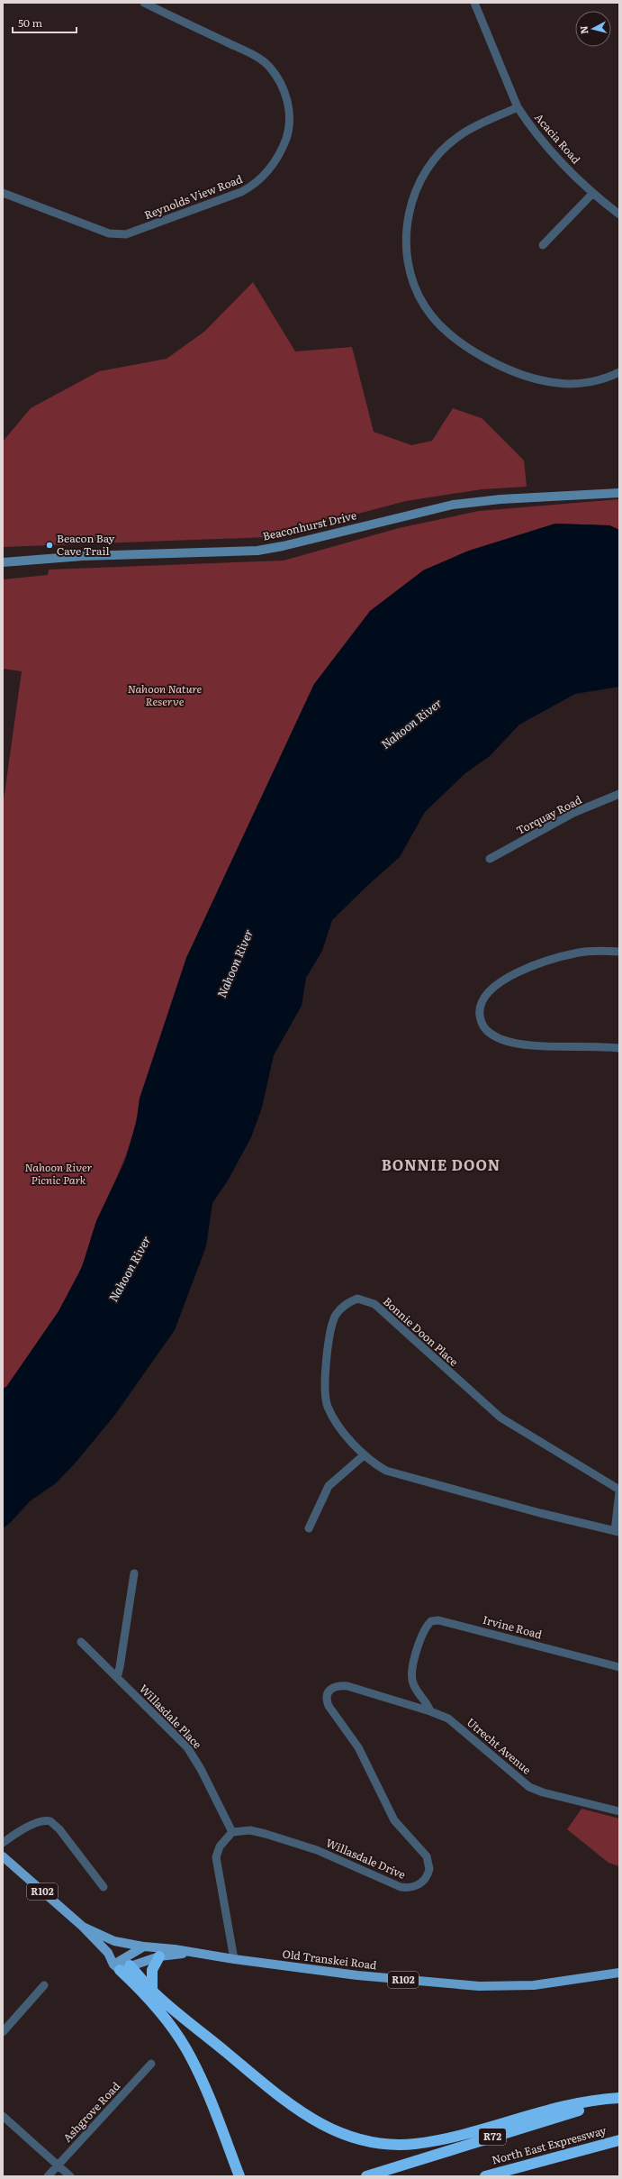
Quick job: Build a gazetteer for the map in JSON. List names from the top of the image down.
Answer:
{
  "streets": {
    "highway": ["R72", "North East Expressway"],
    "main road": ["R102", "Old Transkei Road"],
    "street": [
      "Acacia Road",
      "Reynolds View Road",
      "Beaconhurst Drive",
      "Torquay Road",
      "Bonnie Doon Place",
      "Irvine Road",
      "Willasdale Place",
      "Utrecht Avenue",
      "Willasdale Drive",
      "Ashgrove Road"
    ]
  },
  "crossings": [
    ["Irvine Road", "Utrecht Avenue"],
    ["Irvine Road", "Willasdale Drive"],
    ["Willasdale Place", "Willasdale Drive"],
    ["Utrecht Avenue", "Willasdale Drive"],
    ["R102", "Old Transkei Road"]
  ],
  "districts": ["BONNIE DOON"],
  "water": ["Nahoon River"],
  "parks": ["Nahoon Nature Reserve", "Nahoon River Picnic Park"],
  "places": ["Beacon Bay Cave Trail"],
  "scale_bar": "50 m",
  "north": "left"
}
